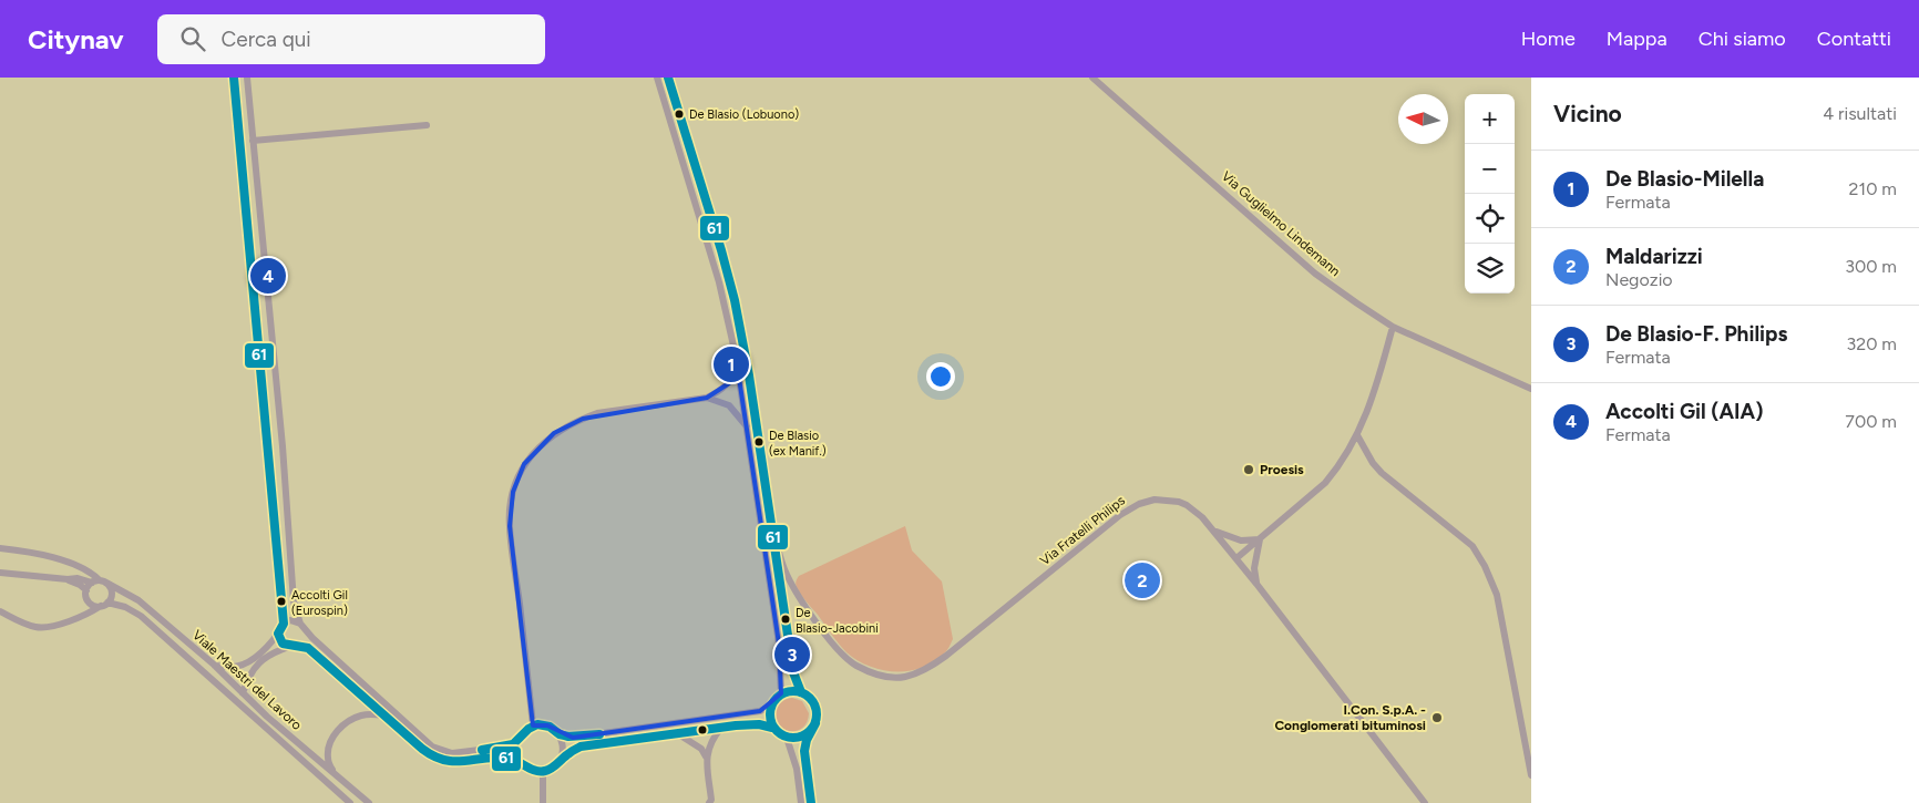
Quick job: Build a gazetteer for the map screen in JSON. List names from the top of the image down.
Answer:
{
  "streets": {
    "street": ["Via Guglielmo Lindemann", "Via Fratelli Philips", "Viale Maestri del Lavoro"]
  },
  "places": [
    "De Blasio (Lobuono)",
    "De Blasio (ex Manif.)",
    "Proesis",
    "Accolti Gil (Eurospin)",
    "De Blasio-Jacobini",
    "I.Con. S.p.A. - Conglomerati bituminosi"
  ],
  "lines": ["transit line 61"],
  "north": "left",
  "page": {
    "header": "Citynav",
    "search": "Cerca qui",
    "nav": [
      "Home",
      "Mappa",
      "Chi siamo",
      "Contatti"
    ],
    "heading": ["Vicino", "4 risultati"],
    "map_buttons": ["+", "−"],
    "list": [
      {
        "mark": "1",
        "name": "De Blasio-Milella",
        "note": "Fermata",
        "value": "210 m"
      },
      {
        "mark": "2",
        "name": "Maldarizzi",
        "note": "Negozio",
        "value": "300 m"
      },
      {
        "mark": "3",
        "name": "De Blasio-F. Philips",
        "note": "Fermata",
        "value": "320 m"
      },
      {
        "mark": "4",
        "name": "Accolti Gil (AIA)",
        "note": "Fermata",
        "value": "700 m"
      }
    ],
    "pins": [
      "4",
      "1",
      "2",
      "3"
    ]
  }
}
